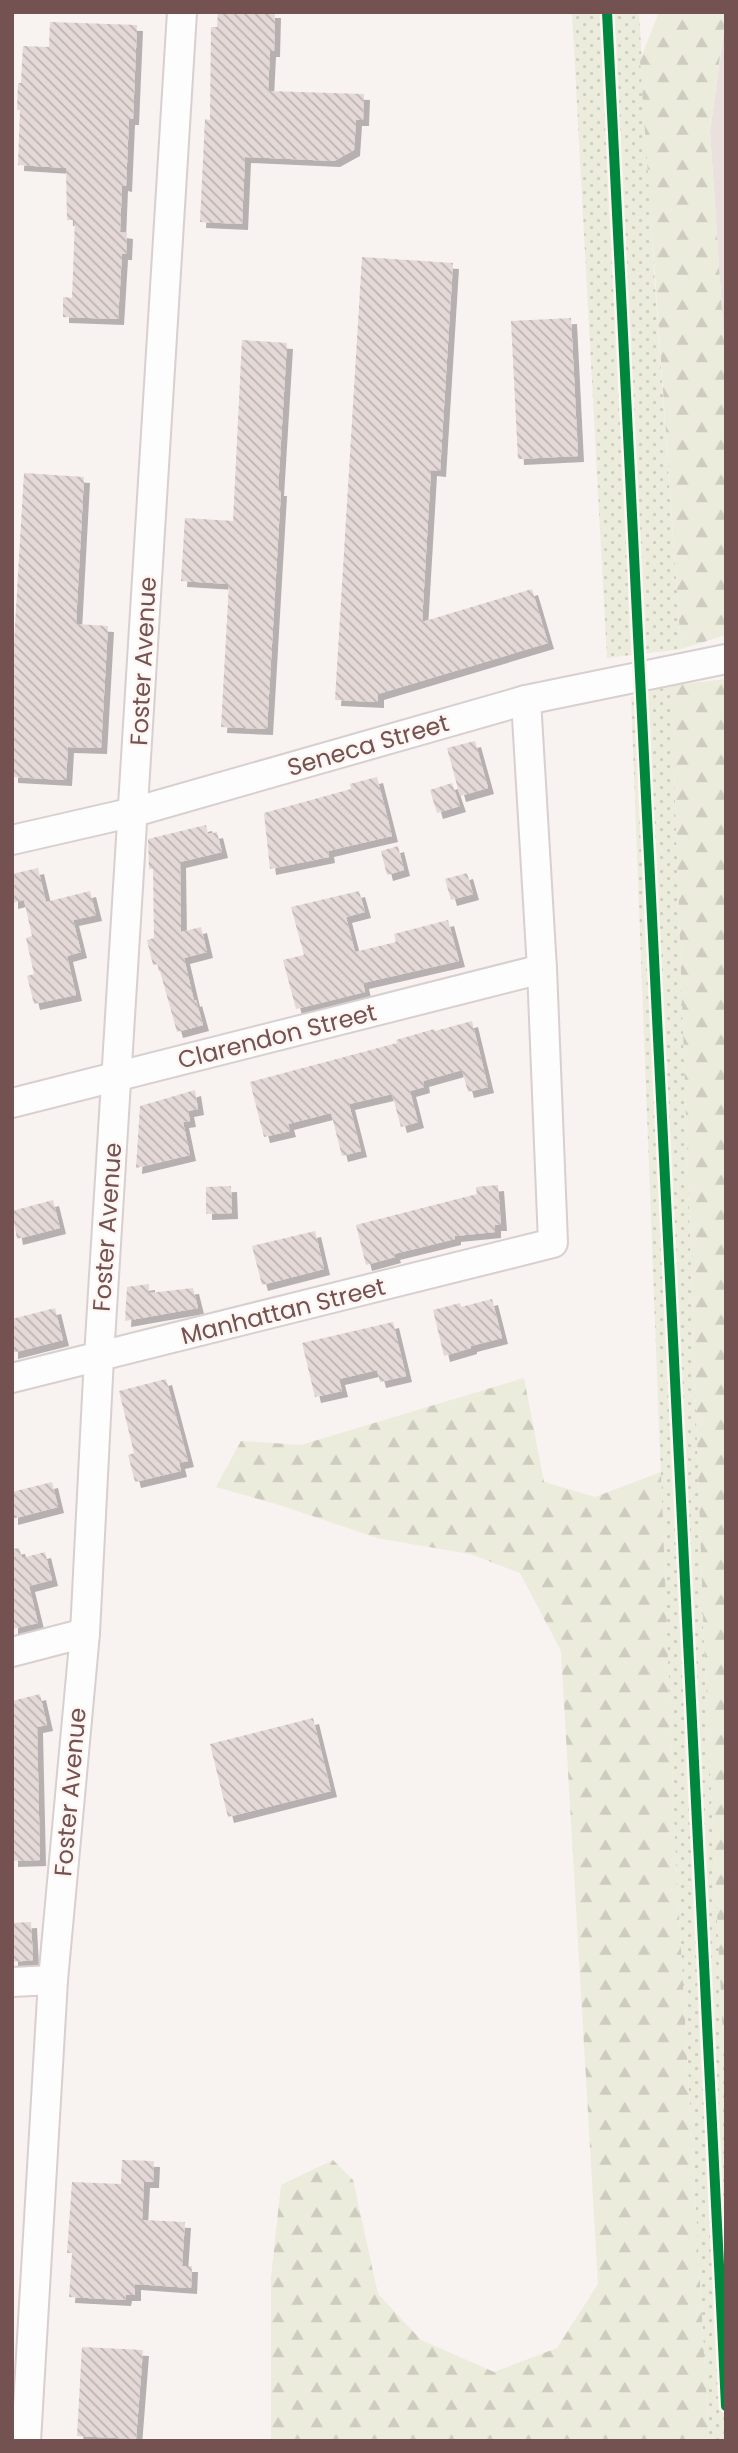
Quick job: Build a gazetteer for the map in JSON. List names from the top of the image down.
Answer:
{
  "streets": {
    "street": [
      "Foster Avenue",
      "Seneca Street",
      "Clarendon Street",
      "Manhattan Street"
    ]
  },
  "crossings": [
    ["Foster Avenue", "Seneca Street"],
    ["Foster Avenue", "Clarendon Street"],
    ["Foster Avenue", "Manhattan Street"],
    ["Clarendon Street", "Manhattan Street"]
  ]
}
